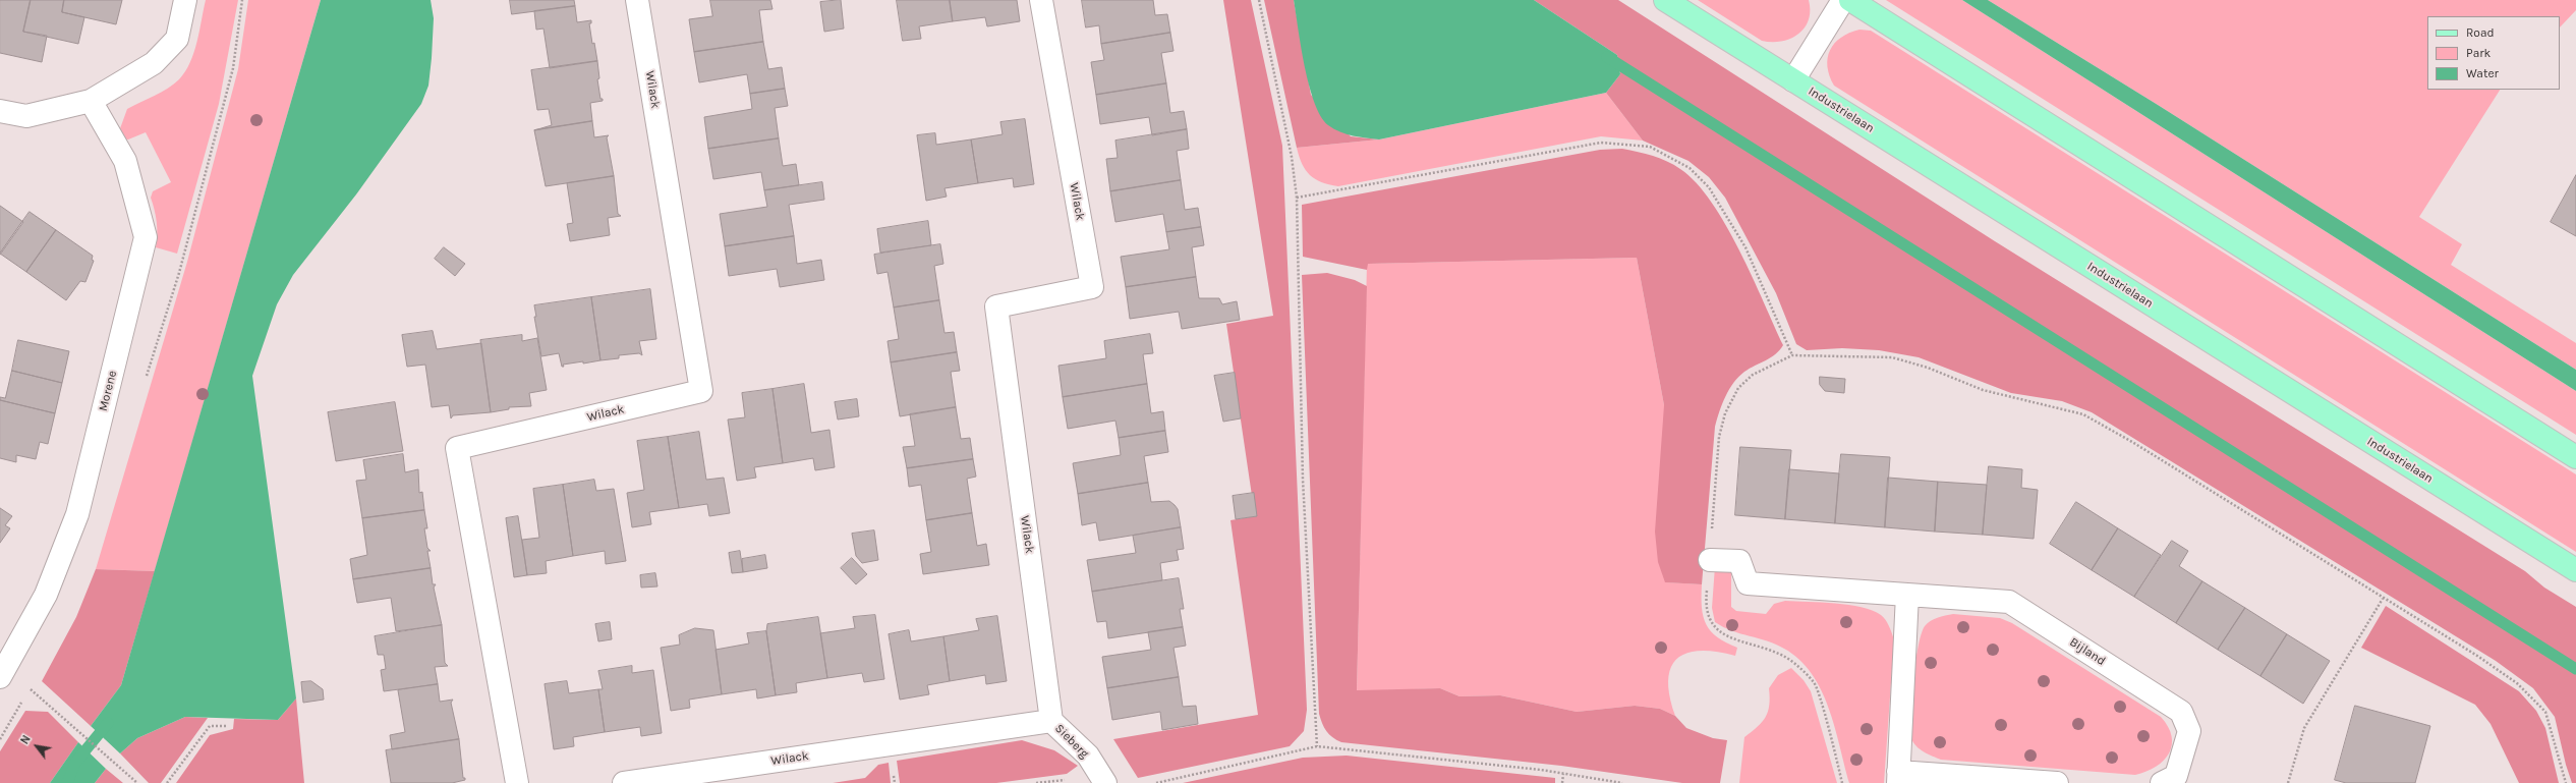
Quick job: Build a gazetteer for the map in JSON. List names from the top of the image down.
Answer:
{
  "streets": {
    "main road": ["Industrielaan"],
    "street": [
      "Wilack",
      "Morene",
      "Bijland",
      "Sieberg"
    ]
  },
  "crossings": [
    ["Wilack", "Sieberg"]
  ],
  "legend": ["Road", "Park", "Water"],
  "north": "top left"
}
